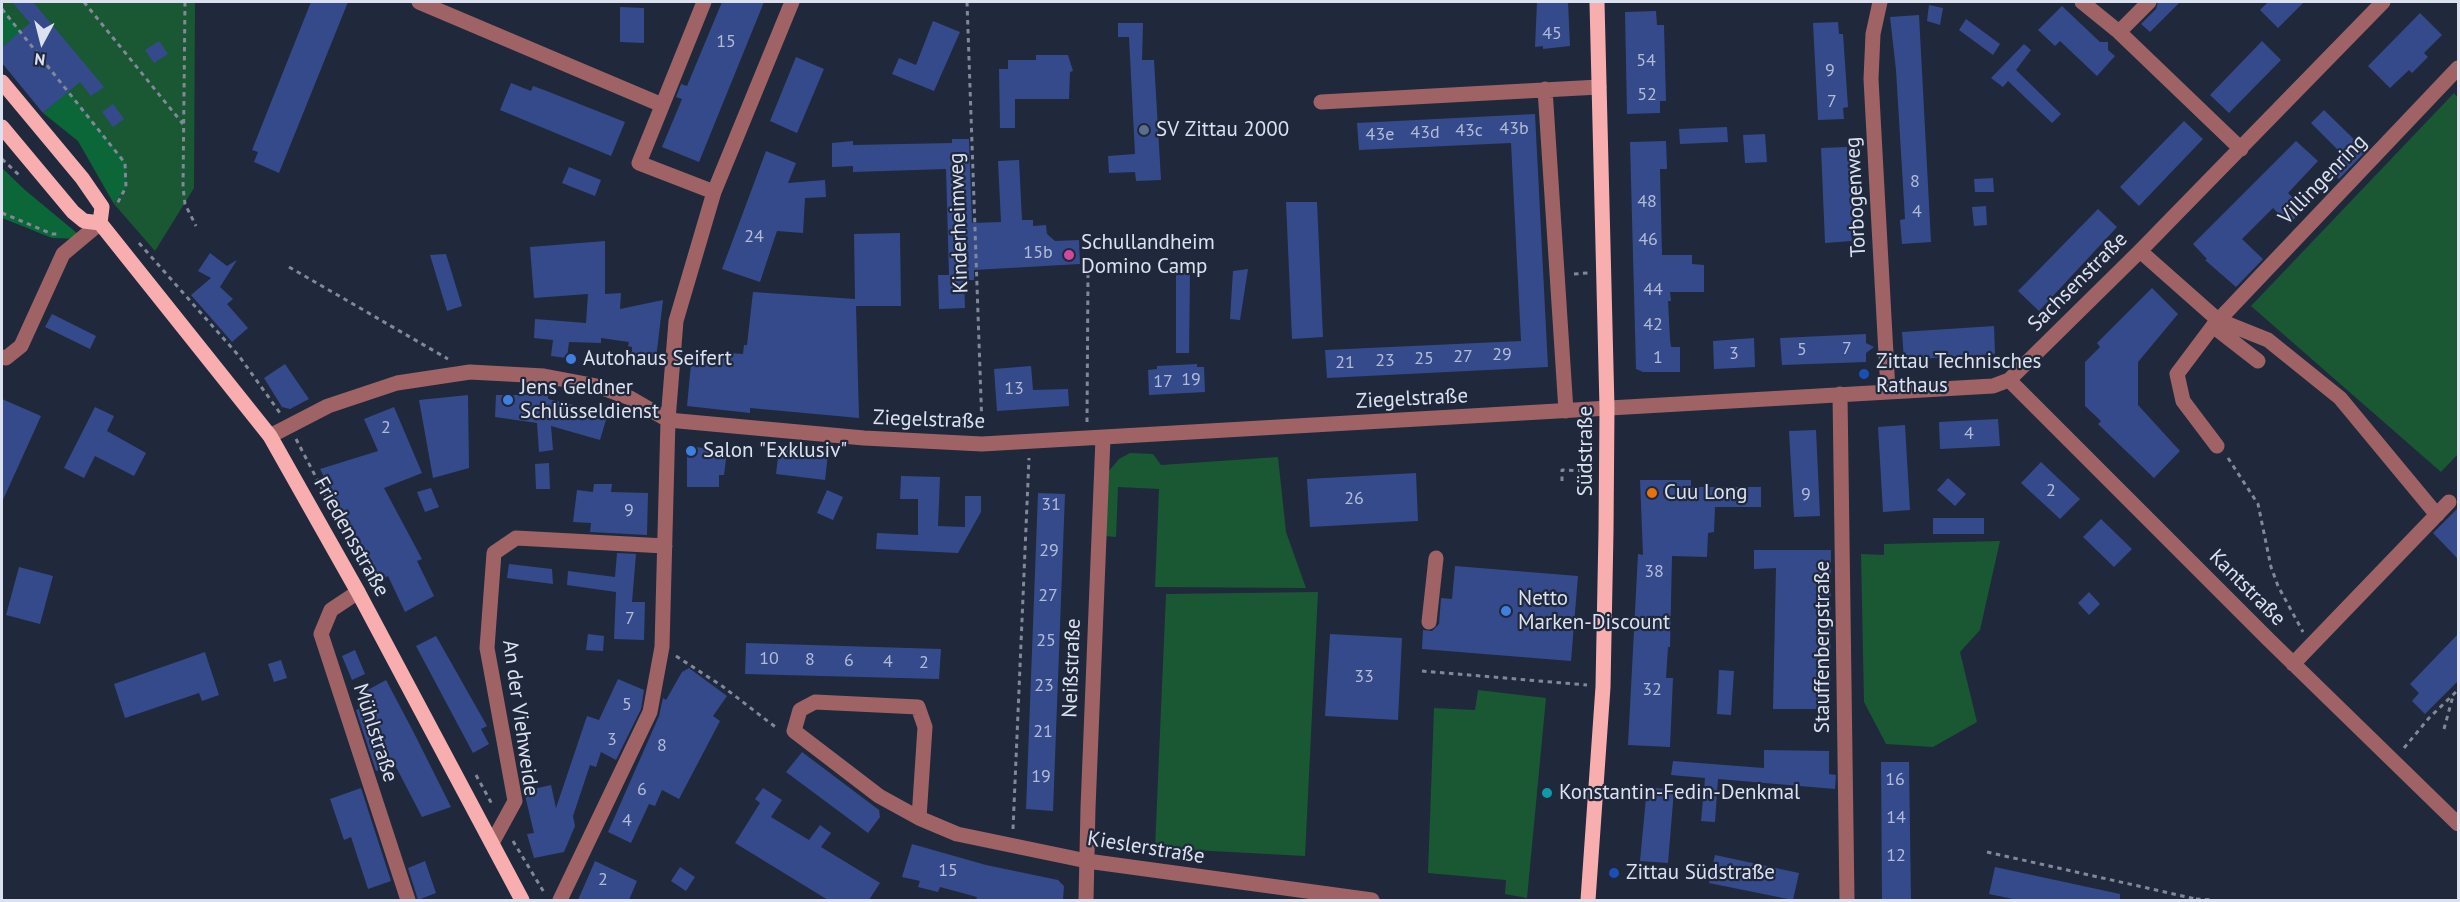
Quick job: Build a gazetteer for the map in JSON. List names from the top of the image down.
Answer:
{
  "streets": {
    "main road": ["Südstraße", "Friedensstraße"],
    "street": [
      "Villingenring",
      "Torbogenweg",
      "Sachsenstraße",
      "Ziegelstraße",
      "Kantstraße",
      "Stauffenbergstraße",
      "Neißstraße",
      "An der Viehweide",
      "Mühlstraße",
      "Kieslerstraße"
    ],
    "path": ["Kinderheimweg"]
  },
  "crossings": [
    ["Kinderheimweg", "Ziegelstraße"],
    ["Sachsenstraße", "Kantstraße"],
    ["Ziegelstraße", "Südstraße"],
    ["Ziegelstraße", "Friedensstraße"],
    ["Ziegelstraße", "Neißstraße"],
    ["Friedensstraße", "An der Viehweide"],
    ["Friedensstraße", "Mühlstraße"],
    ["Neißstraße", "Kieslerstraße"]
  ],
  "places": [
    "SV Zittau 2000",
    "Schullandheim Domino Camp",
    "Autohaus Seifert",
    "Zittau Technisches Rathaus",
    "Jens Geldner Schlüsseldienst",
    "Salon \"Exklusiv\"",
    "Cuu Long",
    "Netto Marken-Discount",
    "Konstantin-Fedin-Denkmal",
    "Zittau Südstraße"
  ],
  "house_numbers": [
    "45",
    "15",
    "54",
    "9",
    "52",
    "7",
    "43b",
    "43c",
    "43d",
    "43e",
    "8",
    "48",
    "4",
    "24",
    "46",
    "15b",
    "44",
    "42",
    "7",
    "5",
    "3",
    "29",
    "27",
    "1",
    "25",
    "23",
    "21",
    "19",
    "17",
    "13",
    "2",
    "4",
    "2",
    "9",
    "26",
    "31",
    "9",
    "29",
    "38",
    "27",
    "7",
    "25",
    "10",
    "8",
    "6",
    "4",
    "2",
    "33",
    "23",
    "32",
    "5",
    "21",
    "3",
    "8",
    "19",
    "16",
    "6",
    "14",
    "4",
    "12",
    "15",
    "2"
  ],
  "north": "bottom"
}
